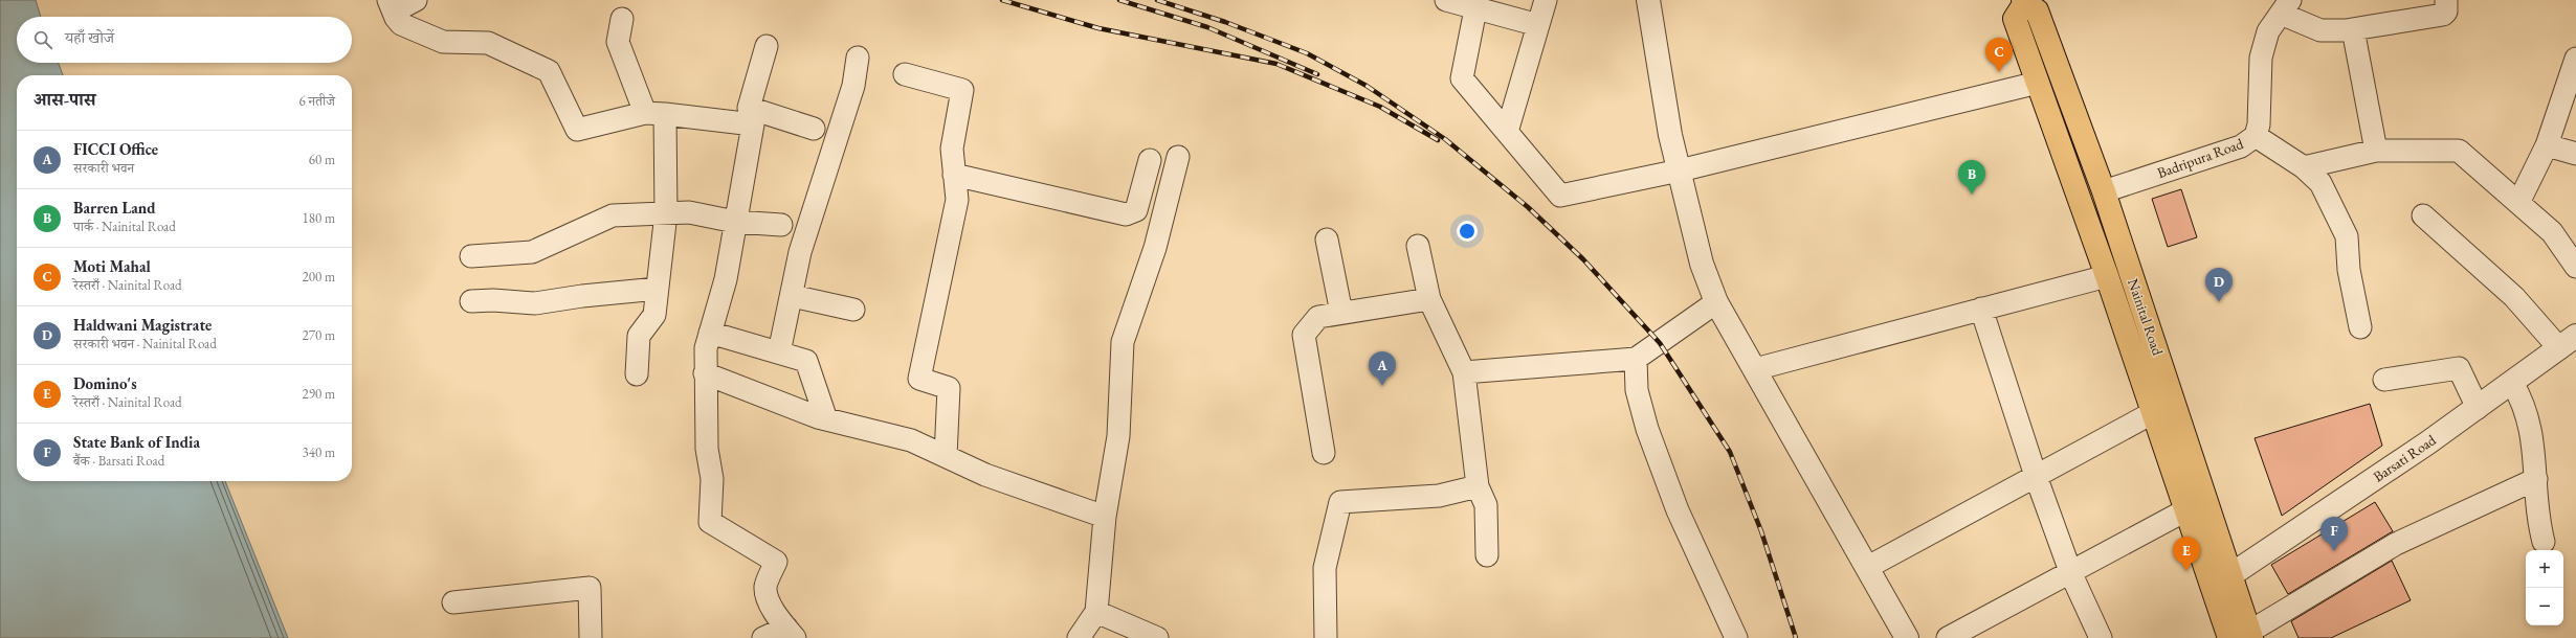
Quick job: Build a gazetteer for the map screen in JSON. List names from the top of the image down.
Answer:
{
  "streets": {
    "highway": ["Nainital Road"],
    "street": ["Badripura Road", "Barsati Road"]
  },
  "crossings": [
    ["Badripura Road", "Nainital Road"],
    ["Nainital Road", "Barsati Road"]
  ],
  "page": {
    "search": "यहाँ खोजें",
    "pins": [
      "C",
      "B",
      "D",
      "A",
      "F",
      "E"
    ],
    "heading": ["आस-पास", "6 नतीजे"],
    "list": [
      {
        "mark": "A",
        "name": "FICCI Office",
        "note": "सरकारी भवन",
        "value": "60 m"
      },
      {
        "mark": "B",
        "name": "Barren Land",
        "note": "पार्क · Nainital Road",
        "value": "180 m"
      },
      {
        "mark": "C",
        "name": "Moti Mahal",
        "note": "रेस्तराँ · Nainital Road",
        "value": "200 m"
      },
      {
        "mark": "D",
        "name": "Haldwani Magistrate",
        "note": "सरकारी भवन · Nainital Road",
        "value": "270 m"
      },
      {
        "mark": "E",
        "name": "Domino's",
        "note": "रेस्तराँ · Nainital Road",
        "value": "290 m"
      },
      {
        "mark": "F",
        "name": "State Bank of India",
        "note": "बैंक · Barsati Road",
        "value": "340 m"
      }
    ],
    "map_buttons": ["+", "−"]
  }
}
